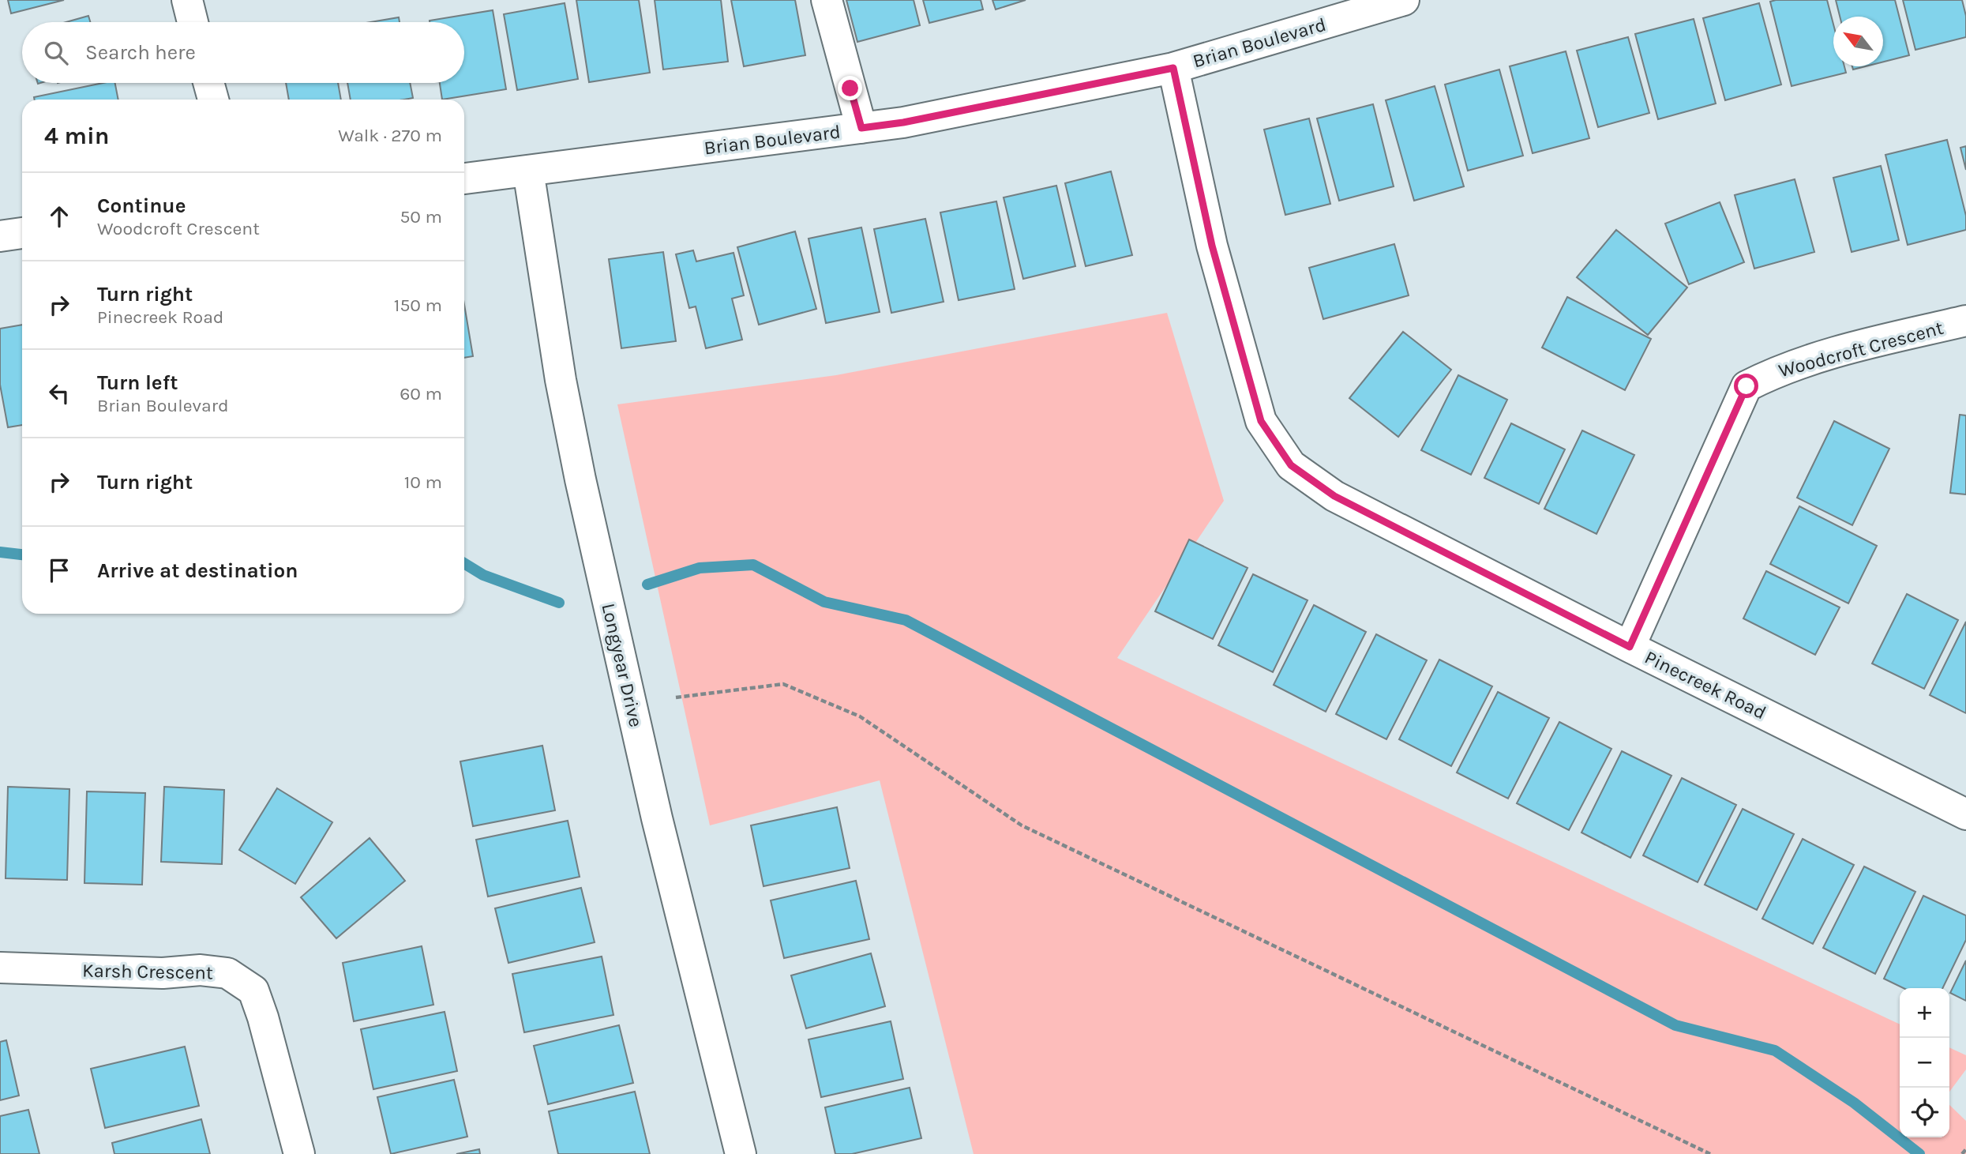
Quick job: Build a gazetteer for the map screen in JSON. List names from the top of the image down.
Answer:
{
  "streets": {
    "street": [
      "Brian Boulevard",
      "Woodcroft Crescent",
      "Longyear Drive",
      "Pinecreek Road",
      "Karsh Crescent"
    ]
  },
  "crossings": [
    ["Brian Boulevard", "Longyear Drive"],
    ["Brian Boulevard", "Pinecreek Road"],
    ["Woodcroft Crescent", "Pinecreek Road"]
  ],
  "north": "top left",
  "page": {
    "search": "Search here",
    "heading": ["4 min", "Walk · 270 m"],
    "list": [
      ["Continue", "Woodcroft Crescent", "50 m"],
      ["Turn right", "Pinecreek Road", "150 m"],
      ["Turn left", "Brian Boulevard", "60 m"],
      ["Turn right", "10 m"],
      "Arrive at destination"
    ],
    "map_buttons": ["+", "−"]
  }
}
